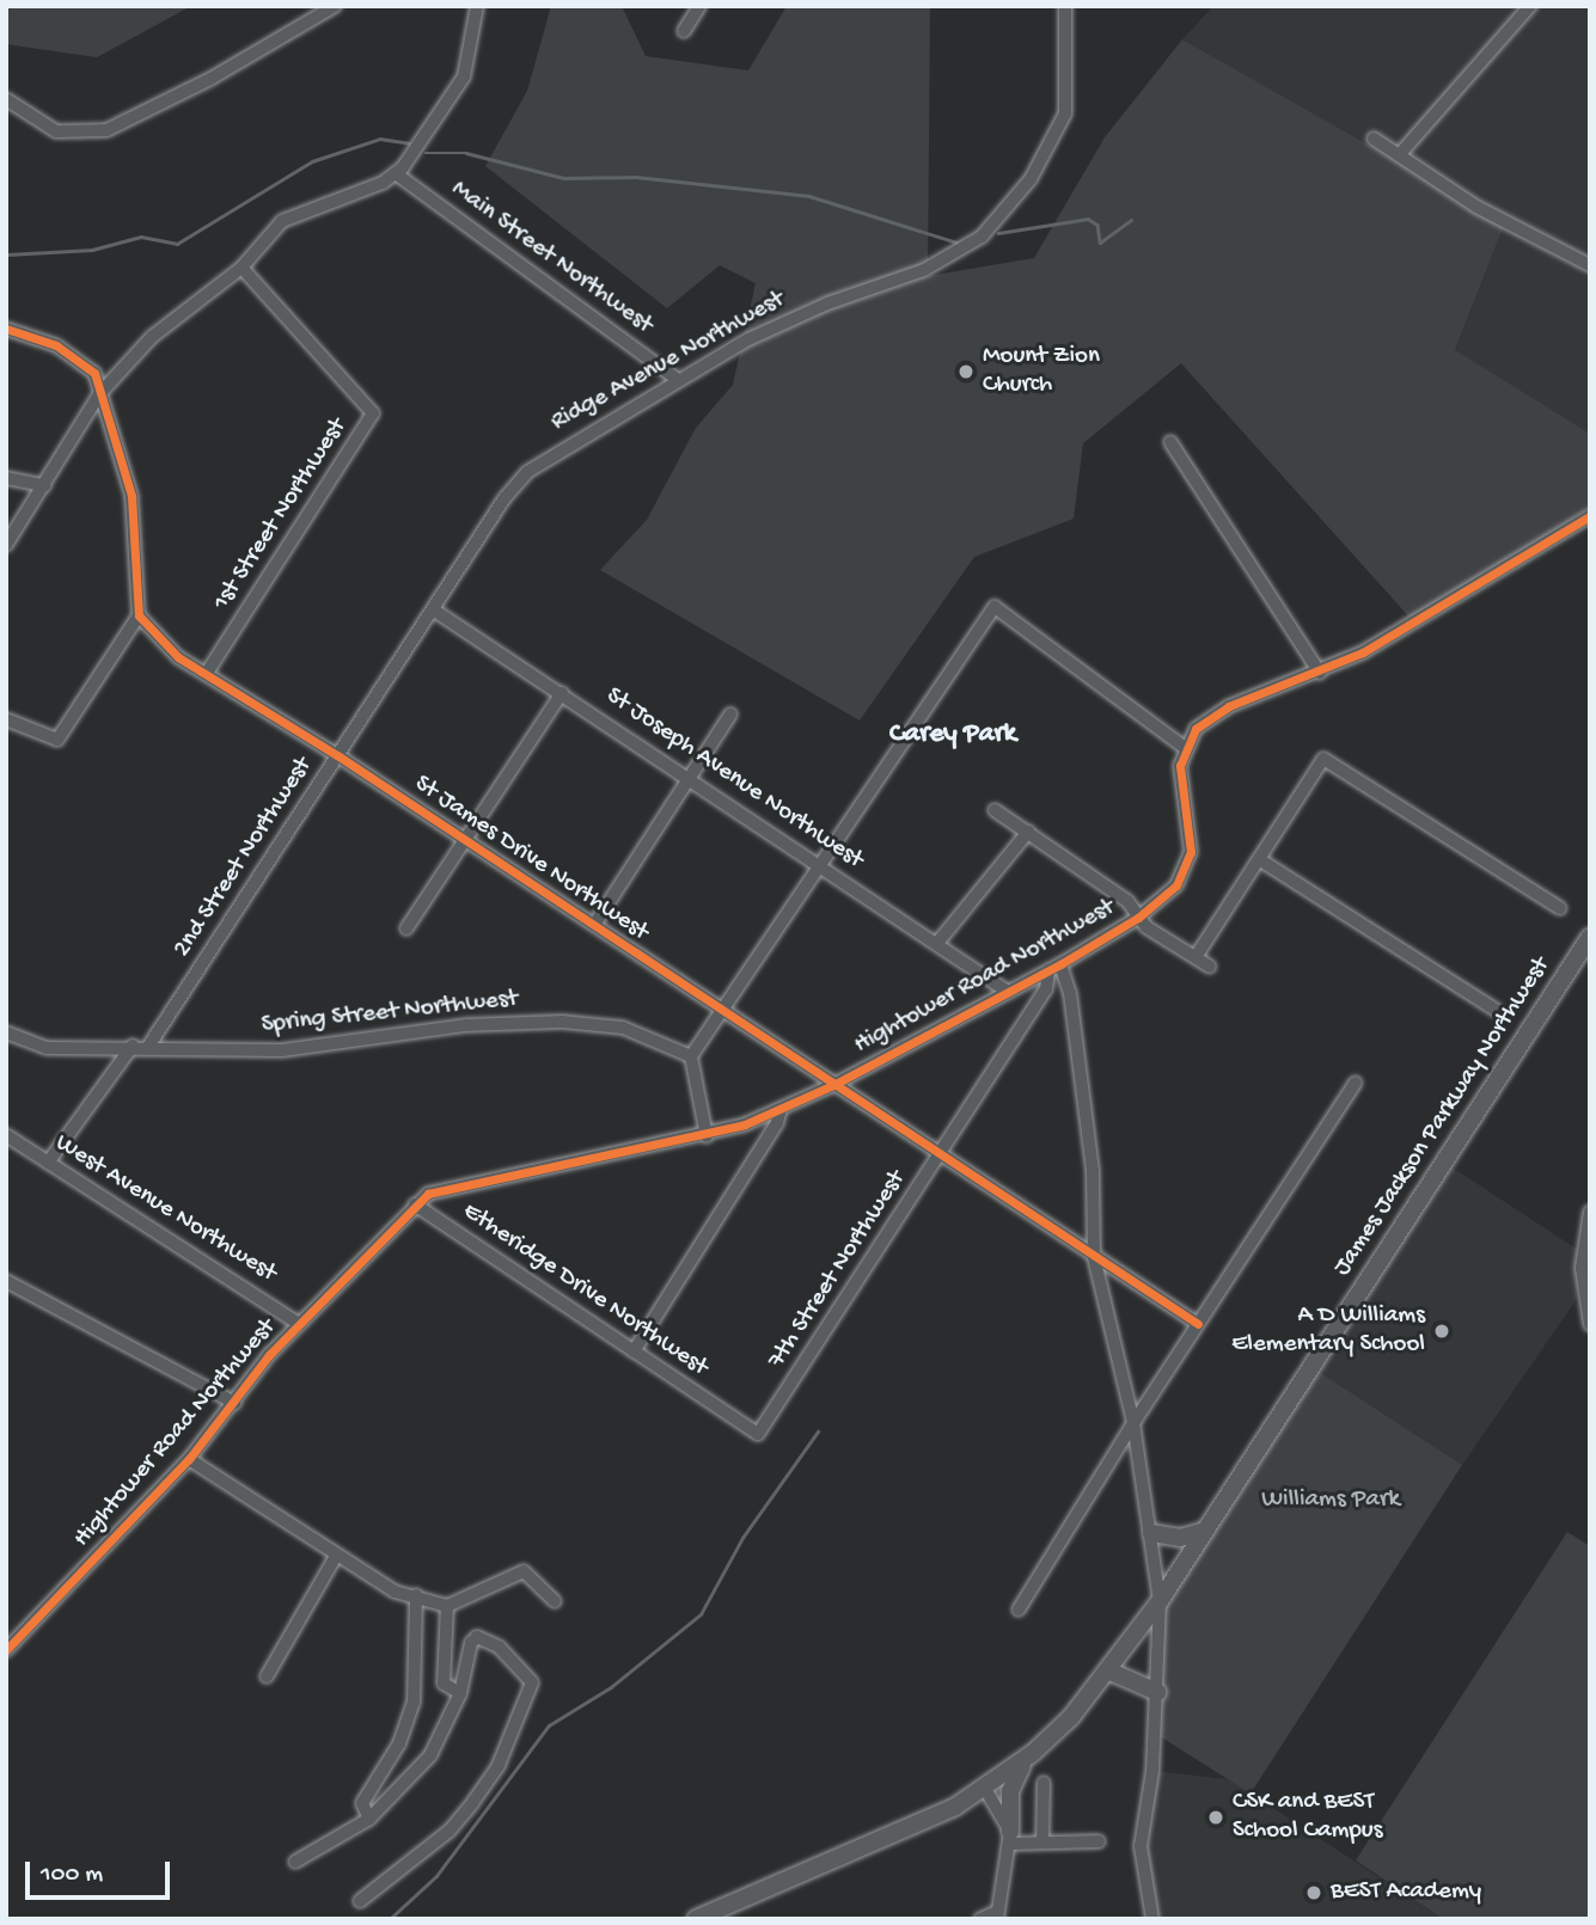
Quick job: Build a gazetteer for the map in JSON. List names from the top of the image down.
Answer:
{
  "streets": {
    "main road": ["James Jackson Parkway Northwest"],
    "street": [
      "Main Street Northwest",
      "Ridge Avenue Northwest",
      "1st Street Northwest",
      "St Joseph Avenue Northwest",
      "2nd Street Northwest",
      "St James Drive Northwest",
      "Hightower Road Northwest",
      "Spring Street Northwest",
      "West Avenue Northwest",
      "7th Street Northwest",
      "Etheridge Drive Northwest"
    ]
  },
  "crossings": [
    ["Main Street Northwest", "Ridge Avenue Northwest"],
    ["Ridge Avenue Northwest", "St Joseph Avenue Northwest"],
    ["Ridge Avenue Northwest", "2nd Street Northwest"],
    ["1st Street Northwest", "St James Drive Northwest"],
    ["St Joseph Avenue Northwest", "2nd Street Northwest"],
    ["St Joseph Avenue Northwest", "Hightower Road Northwest"],
    ["2nd Street Northwest", "St James Drive Northwest"],
    ["2nd Street Northwest", "Spring Street Northwest"],
    ["St James Drive Northwest", "Hightower Road Northwest"],
    ["St James Drive Northwest", "7th Street Northwest"],
    ["Hightower Road Northwest", "West Avenue Northwest"],
    ["Hightower Road Northwest", "7th Street Northwest"],
    ["Hightower Road Northwest", "Etheridge Drive Northwest"],
    ["7th Street Northwest", "Etheridge Drive Northwest"]
  ],
  "districts": ["Carey Park"],
  "parks": ["Williams Park"],
  "places": [
    "Mount Zion Church",
    "A D Williams Elementary School",
    "CSK and BEST School Campus",
    "BEST Academy"
  ],
  "scale_bar": "100 m"
}
